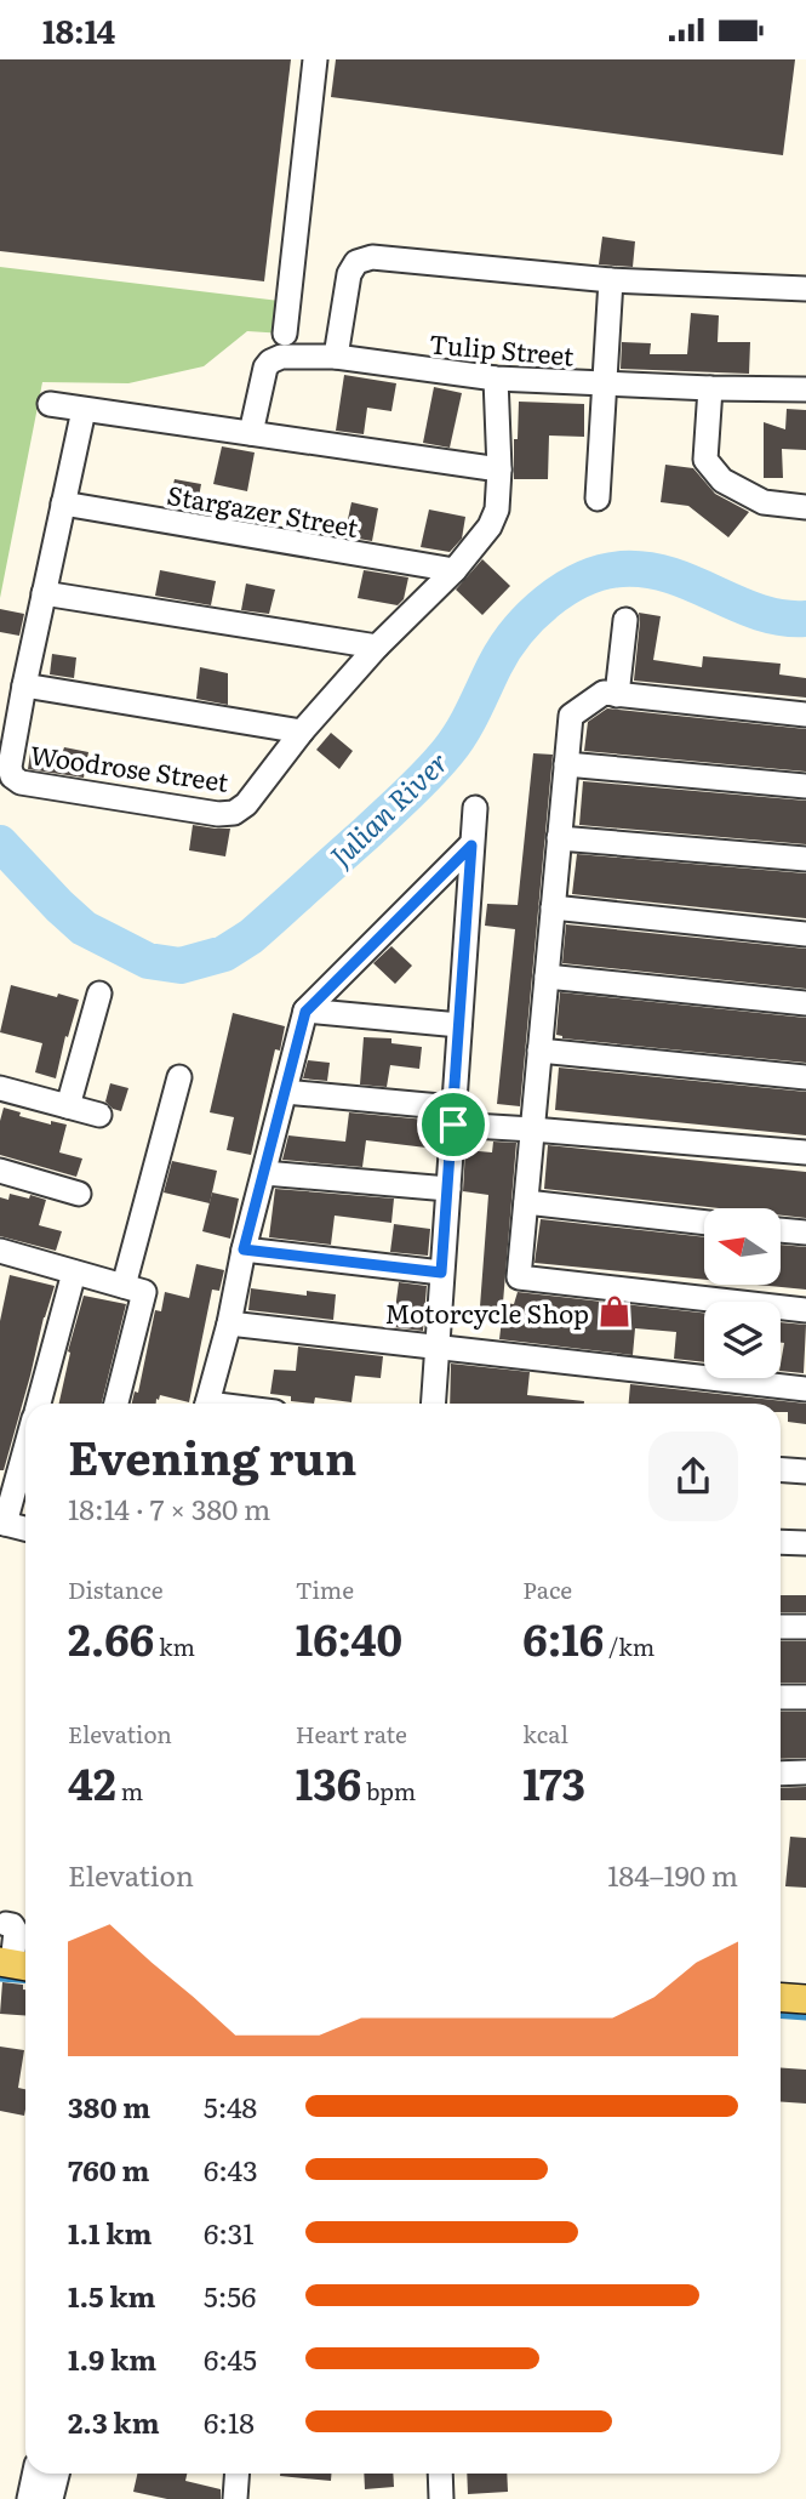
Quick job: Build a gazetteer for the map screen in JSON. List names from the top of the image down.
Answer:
{
  "streets": {
    "street": ["Tulip Street", "Stargazer Street", "Woodrose Street"]
  },
  "crossings": [
    ["Tulip Street", "Woodrose Street"],
    ["Stargazer Street", "Woodrose Street"]
  ],
  "water": ["Julian River"],
  "places": {
    "shop": ["Motorcycle Shop"]
  },
  "north": "left",
  "page": {
    "status": "18:14",
    "heading": ["Evening run", "18:14 · 7 × 380 m"],
    "stats": [
      ["Distance", "2.66 km"],
      ["Time", "16:40"],
      ["Pace", "6:16 /km"],
      ["Elevation", "42 m"],
      ["Heart rate", "136 bpm"],
      ["kcal", "173"]
    ],
    "chart": ["Elevation", "184–190 m"],
    "list": [
      {
        "name": "380 m",
        "note": "5:48"
      },
      {
        "name": "760 m",
        "note": "6:43"
      },
      {
        "name": "1.1 km",
        "note": "6:31"
      },
      {
        "name": "1.5 km",
        "note": "5:56"
      },
      {
        "name": "1.9 km",
        "note": "6:45"
      },
      {
        "name": "2.3 km",
        "note": "6:18"
      }
    ]
  }
}
